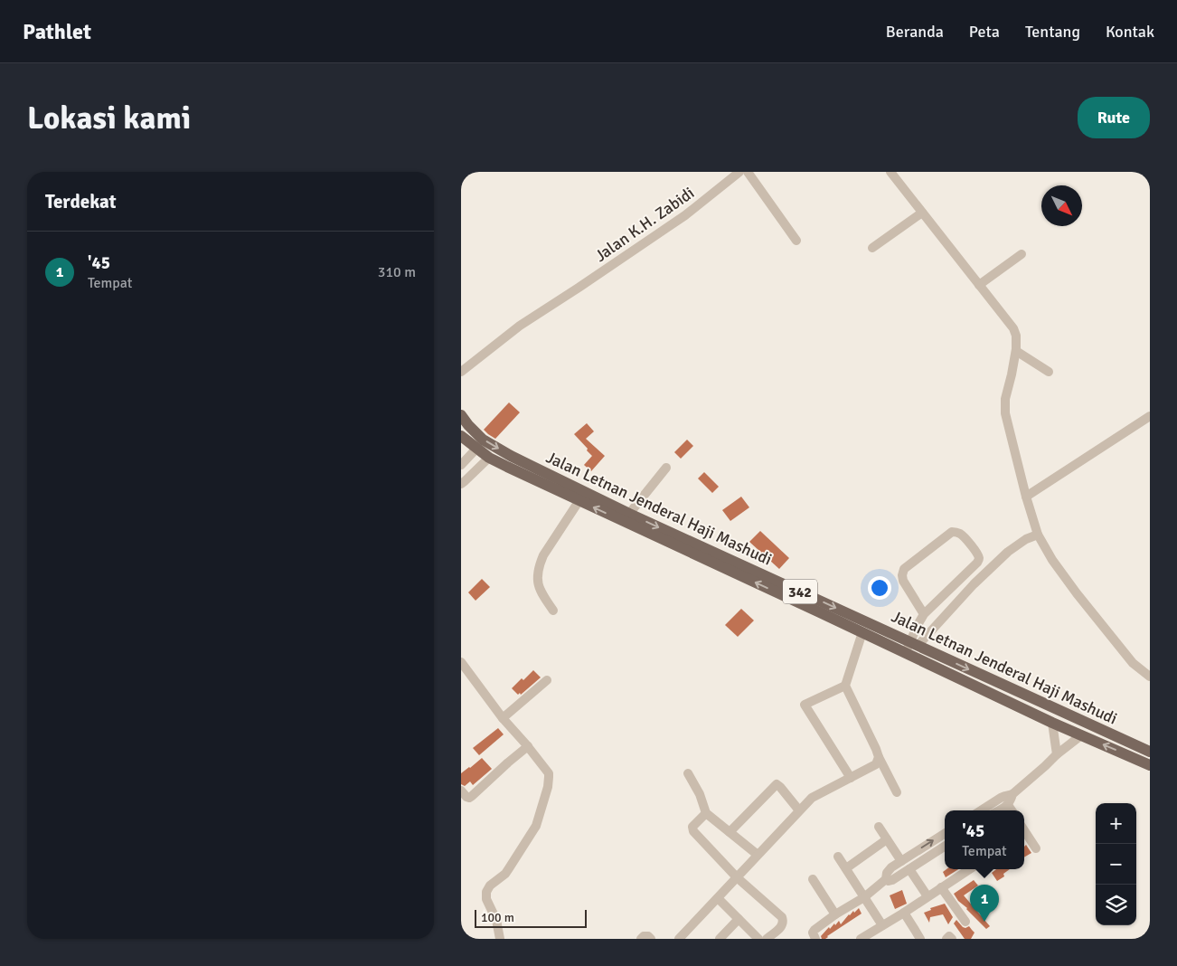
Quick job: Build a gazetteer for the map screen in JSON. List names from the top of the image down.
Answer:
{
  "streets": {
    "main road": ["Jalan Letnan Jenderal Haji Mashudi", "342"],
    "street": ["Jalan K.H. Zabidi"]
  },
  "scale_bar": "100 m",
  "north": "bottom right",
  "page": {
    "header": "Pathlet",
    "nav": [
      "Beranda",
      "Peta",
      "Tentang",
      "Kontak"
    ],
    "buttons": "Rute",
    "title": "Lokasi kami",
    "heading": "Terdekat",
    "list": [
      {
        "mark": "1",
        "name": "'45",
        "note": "Tempat",
        "value": "310 m"
      }
    ],
    "map_buttons": ["+", "−"],
    "popup": ["'45", "Tempat"],
    "pins": "1",
    "scale": "100 m"
  }
}
